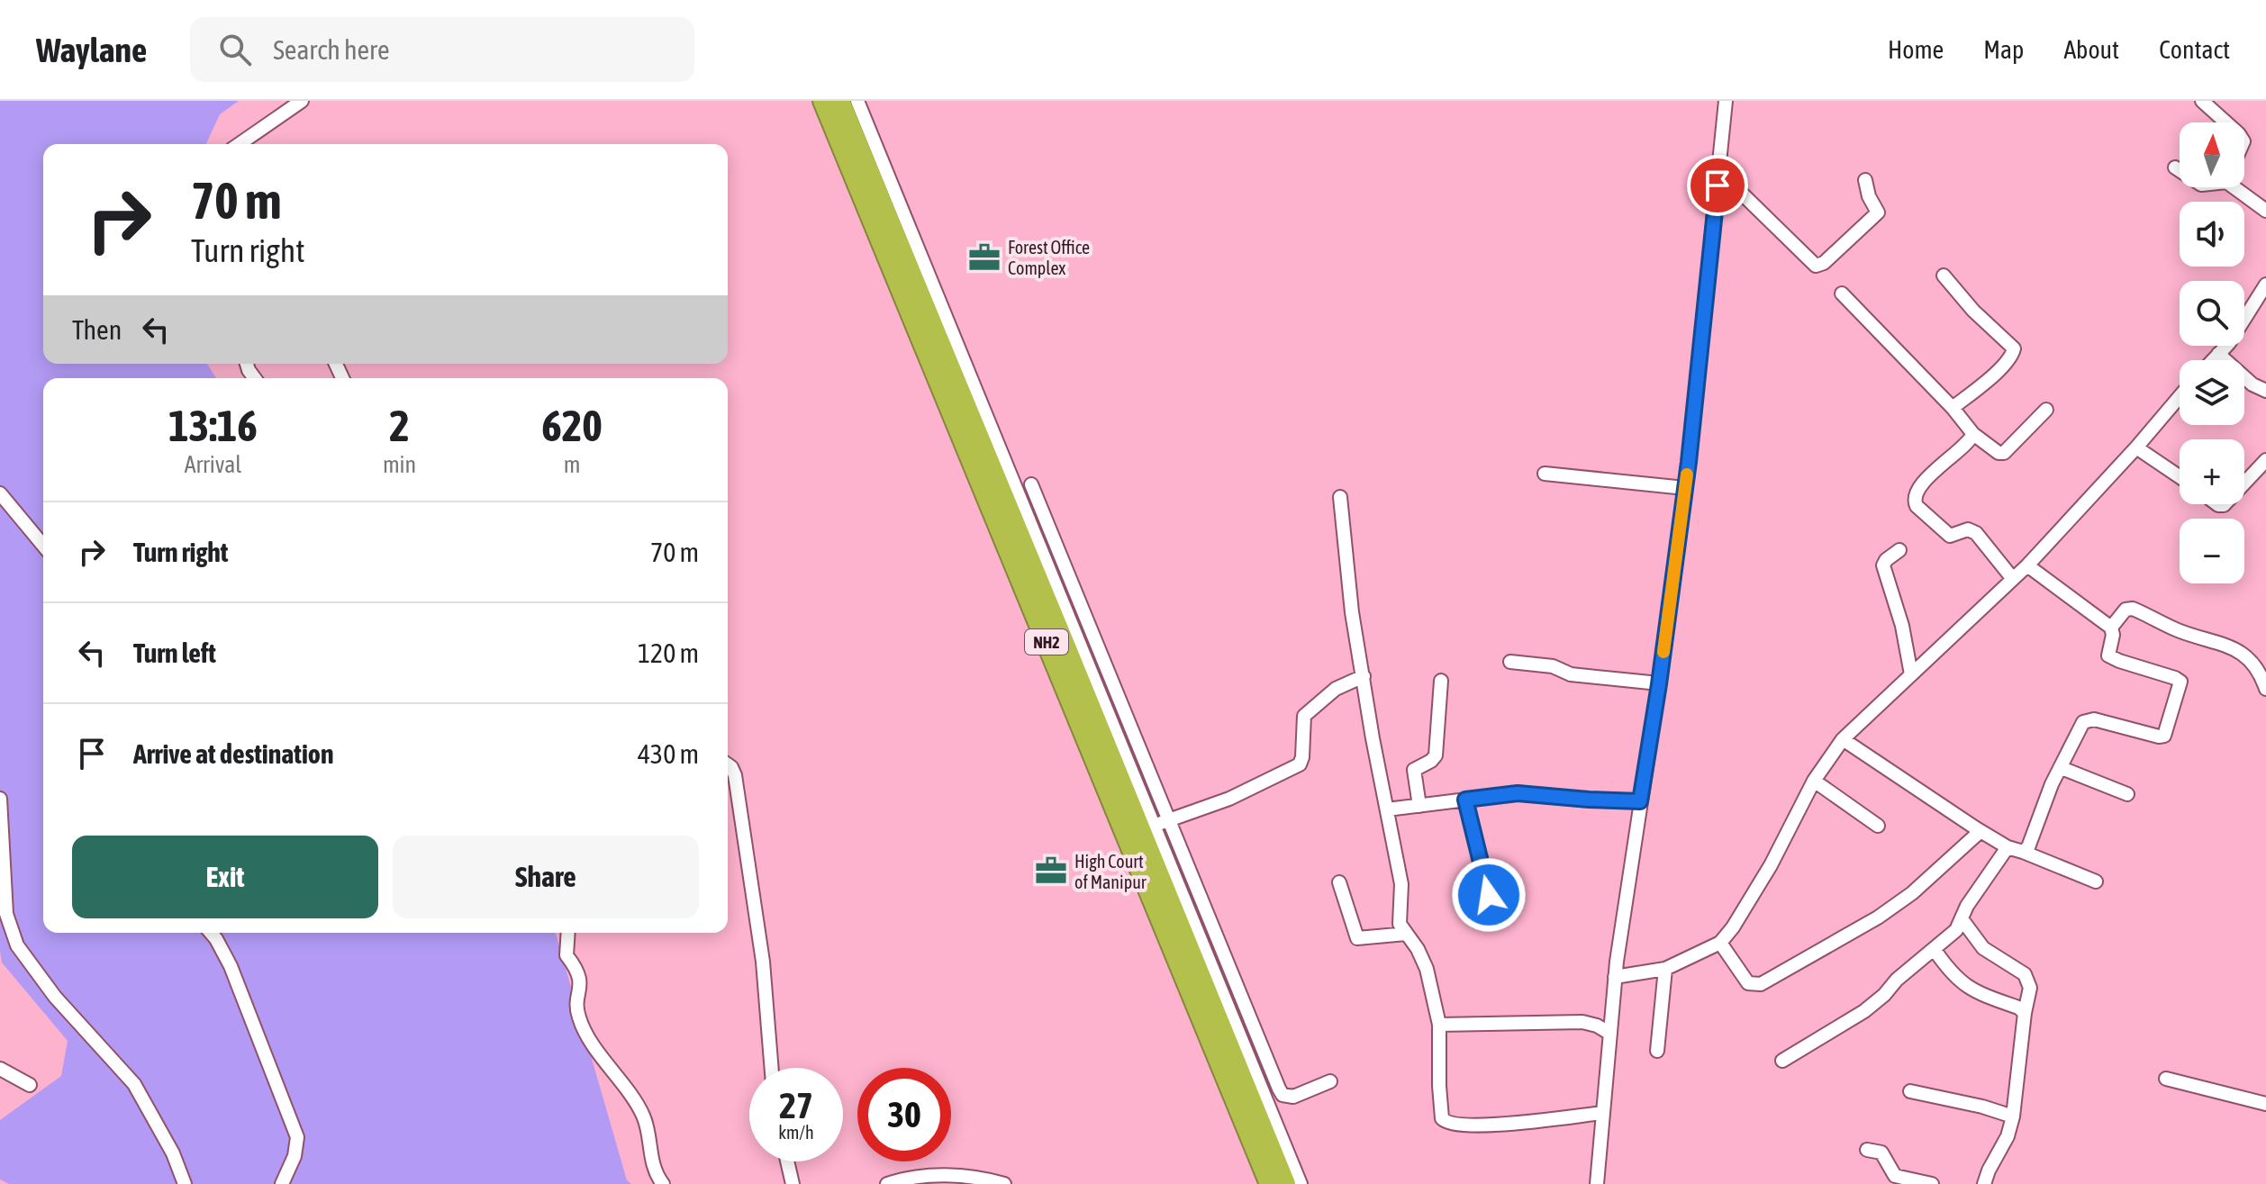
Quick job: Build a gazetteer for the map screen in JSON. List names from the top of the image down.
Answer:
{
  "streets": {
    "highway": ["NH2"]
  },
  "places": {
    "office": ["Forest Office Complex", "High Court of Manipur"]
  },
  "north": "top",
  "page": {
    "header": "Waylane",
    "search": "Search here",
    "nav": [
      "Home",
      "Map",
      "About",
      "Contact"
    ],
    "map_buttons": ["+", "−"],
    "turn": ["70 m", "Turn right"],
    "then": "Then",
    "eta": [
      "13:16",
      "Arrival",
      "2",
      "min",
      "620",
      "m"
    ],
    "list": [
      {
        "name": "Turn right",
        "value": "70 m"
      },
      {
        "name": "Turn left",
        "value": "120 m"
      },
      {
        "name": "Arrive at destination",
        "value": "430 m"
      }
    ],
    "buttons": ["Exit", "Share"],
    "speed": "27 km/h",
    "limit": "30"
  }
}
